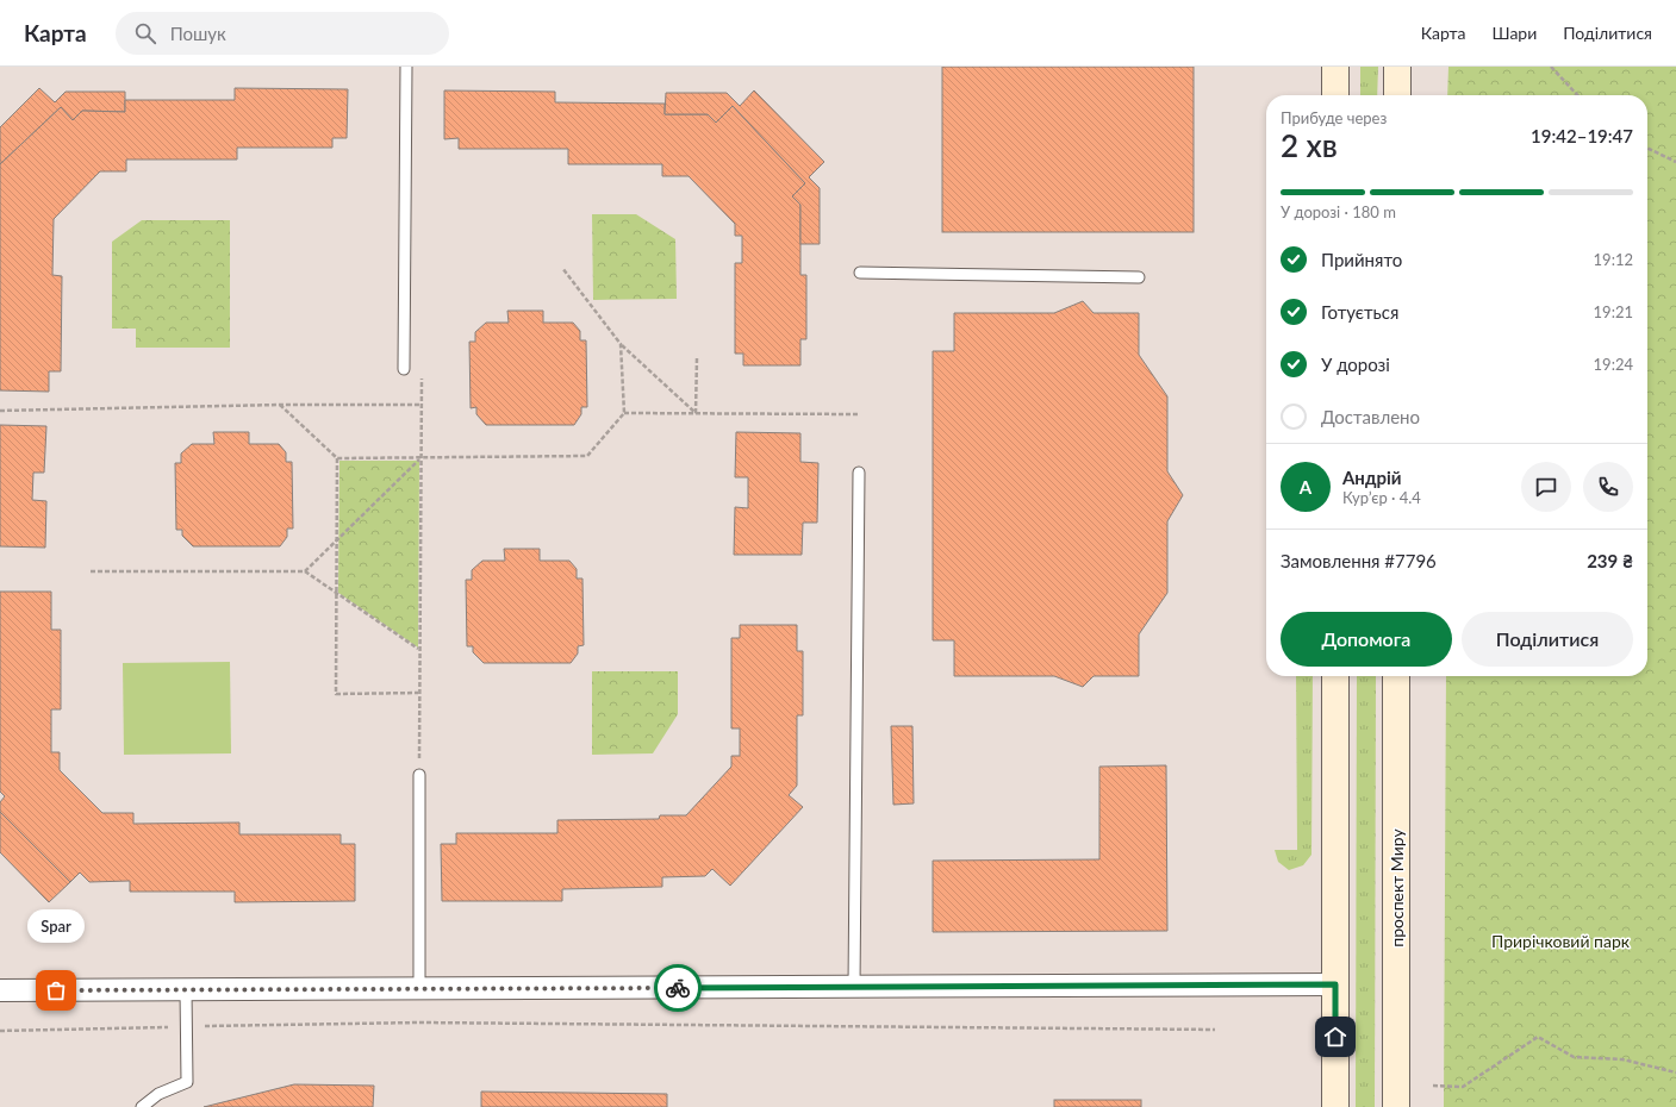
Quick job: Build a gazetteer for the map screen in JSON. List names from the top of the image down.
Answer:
{
  "streets": {
    "main road": ["проспект Миру"]
  },
  "parks": ["Прирічковий парк"],
  "places": ["Spar"],
  "page": {
    "header": "Карта",
    "search": "Пошук",
    "nav": ["Карта", "Шари", "Поділитися"],
    "heading": ["2 хв", "Прибуде через", "19:42–19:47"],
    "panel": [
      "Андрій",
      "Кур’єр · 4.4",
      "Замовлення #7796",
      "239 ₴"
    ],
    "bar": "У дорозі · 180 m",
    "list": [
      ["Прийнято", "19:12"],
      ["Готується", "19:21"],
      ["У дорозі", "19:24"],
      "Доставлено"
    ],
    "round": "А",
    "buttons": ["Допомога", "Поділитися"],
    "bubble": "Spar"
  }
}
